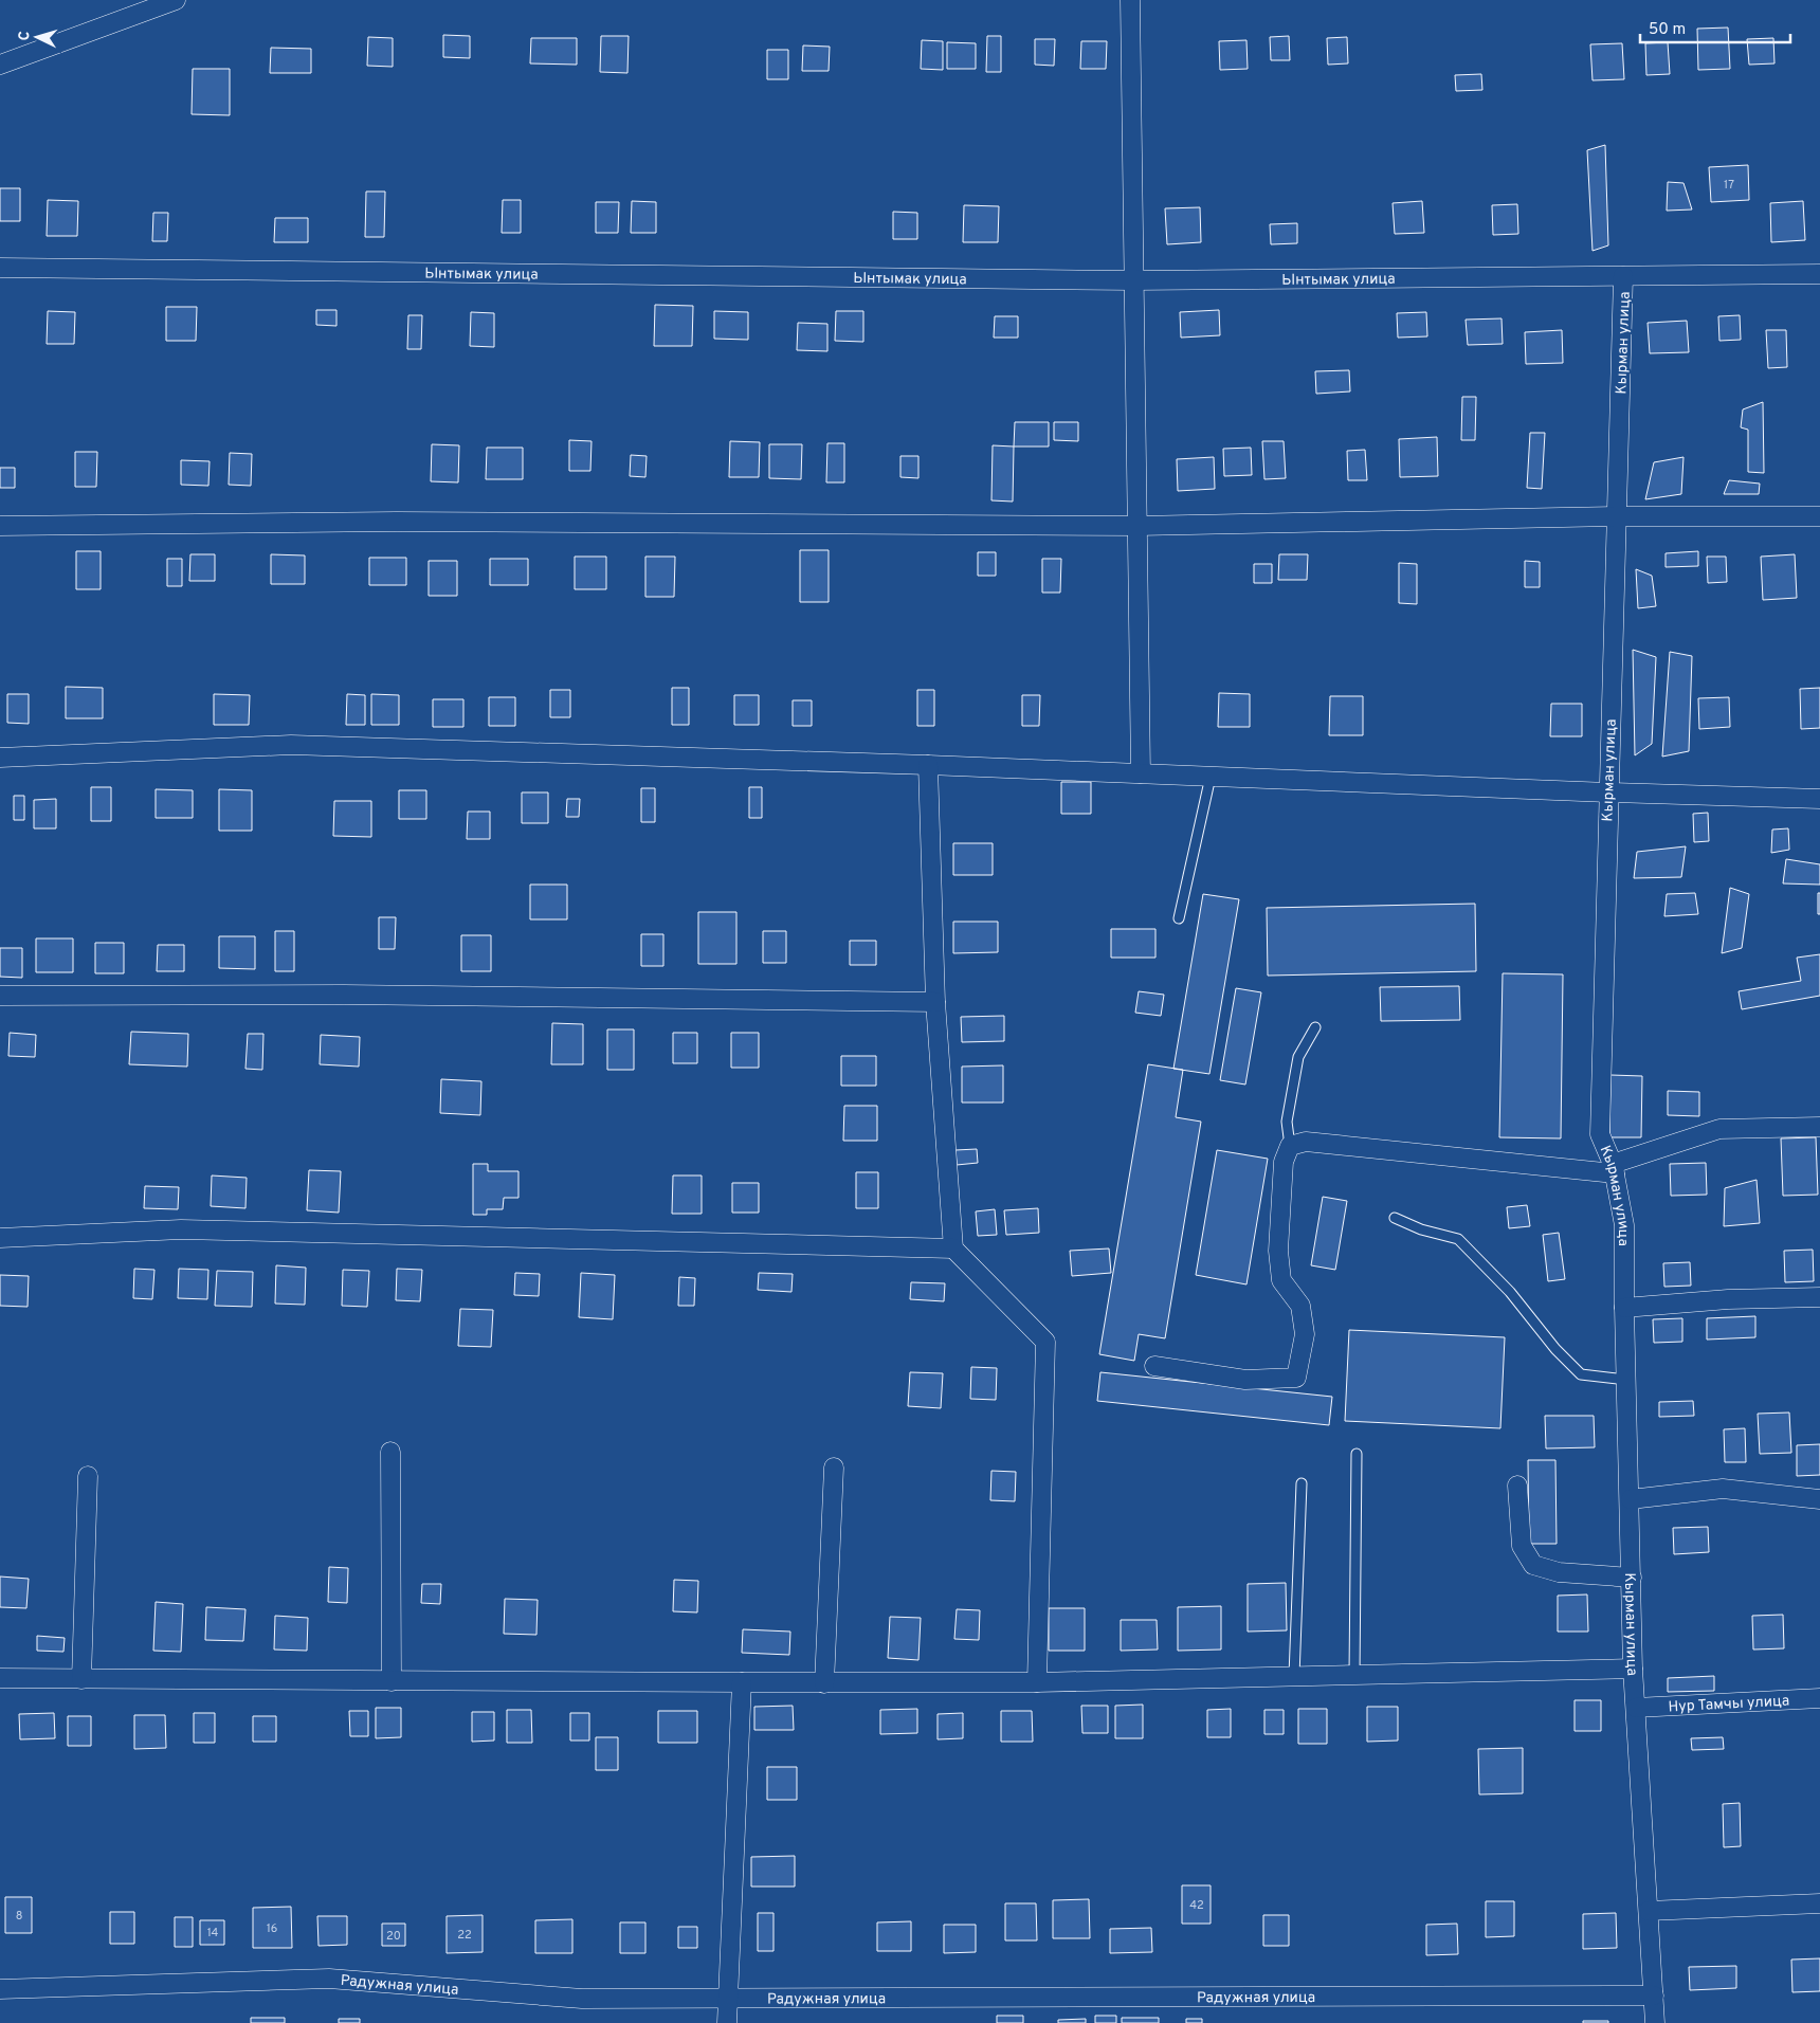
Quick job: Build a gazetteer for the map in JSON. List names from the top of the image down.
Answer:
{
  "streets": {
    "street": [
      "Ынтымак улица",
      "Кырман улица",
      "Нур Тамчы улица",
      "Радужная улица"
    ]
  },
  "crossings": [
    ["Ынтымак улица", "Кырман улица"],
    ["Кырман улица", "Нур Тамчы улица"],
    ["Кырман улица", "Радужная улица"]
  ],
  "house_numbers": [
    "17",
    "42",
    "8",
    "16",
    "14",
    "22",
    "20"
  ],
  "scale_bar": "50 m",
  "north": "left"
}
